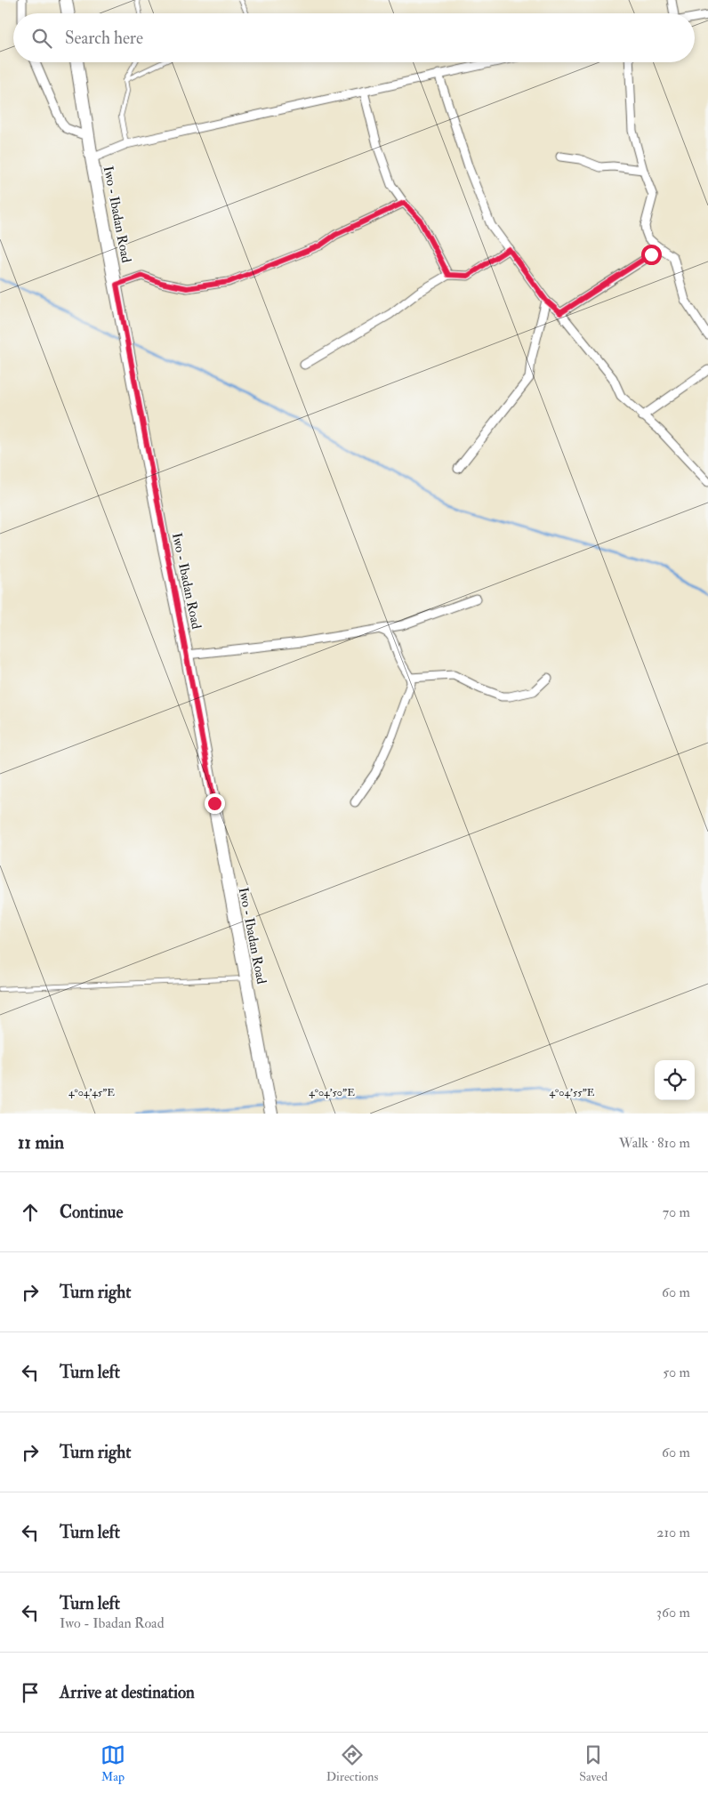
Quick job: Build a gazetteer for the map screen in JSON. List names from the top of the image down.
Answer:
{
  "streets": {
    "main road": ["Iwo - Ibadan Road"]
  },
  "page": {
    "search": "Search here",
    "heading": ["11 min", "Walk · 810 m"],
    "list": [
      ["Continue", "70 m"],
      ["Turn right", "60 m"],
      ["Turn left", "50 m"],
      ["Turn right", "60 m"],
      ["Turn left", "210 m"],
      ["Turn left", "Iwo - Ibadan Road", "360 m"],
      "Arrive at destination"
    ],
    "nav": ["Map", "Directions", "Saved"]
  },
  "coordinates": ["4°04'45\"E", "4°04'50\"E", "4°04'55\"E"]
}
